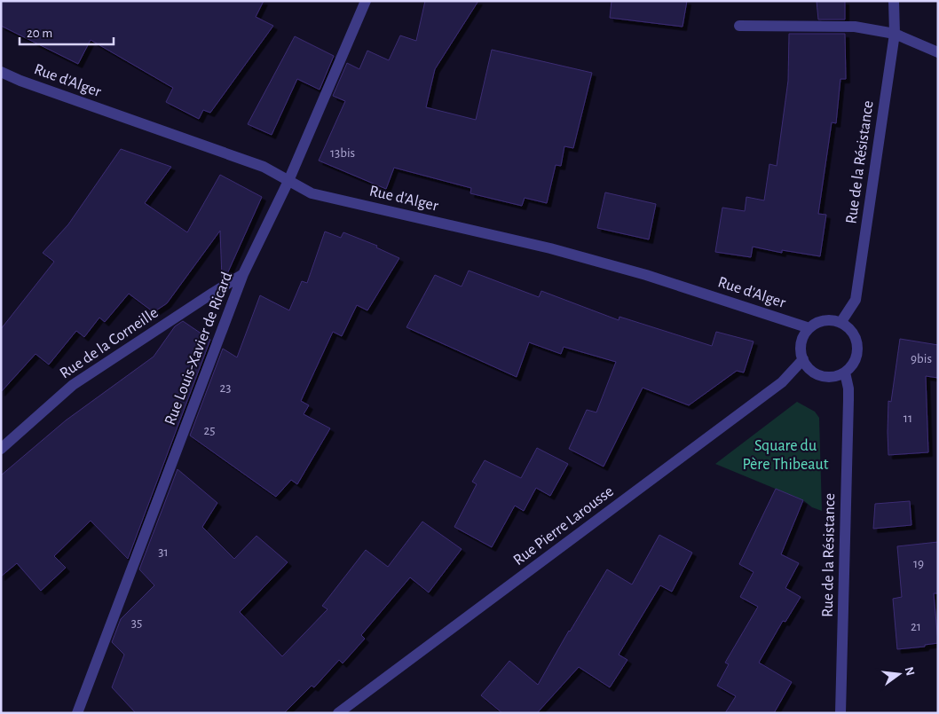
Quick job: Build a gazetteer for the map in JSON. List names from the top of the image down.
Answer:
{
  "streets": {
    "street": [
      "Rue d'Alger",
      "Rue de la Résistance",
      "Rue de la Corneille",
      "Rue Louis-Xavier de Ricard",
      "Rue Pierre Larousse"
    ]
  },
  "crossings": [
    ["Rue d'Alger", "Rue de la Résistance"],
    ["Rue d'Alger", "Rue Louis-Xavier de Ricard"],
    ["Rue d'Alger", "Rue Pierre Larousse"],
    ["Rue de la Résistance", "Rue Pierre Larousse"],
    ["Rue de la Corneille", "Rue Louis-Xavier de Ricard"]
  ],
  "parks": ["Square du Père Thibeaut"],
  "house_numbers": [
    "13bis",
    "9bis",
    "23",
    "11",
    "25",
    "31",
    "19",
    "35",
    "21"
  ],
  "scale_bar": "20 m",
  "north": "right"
}
